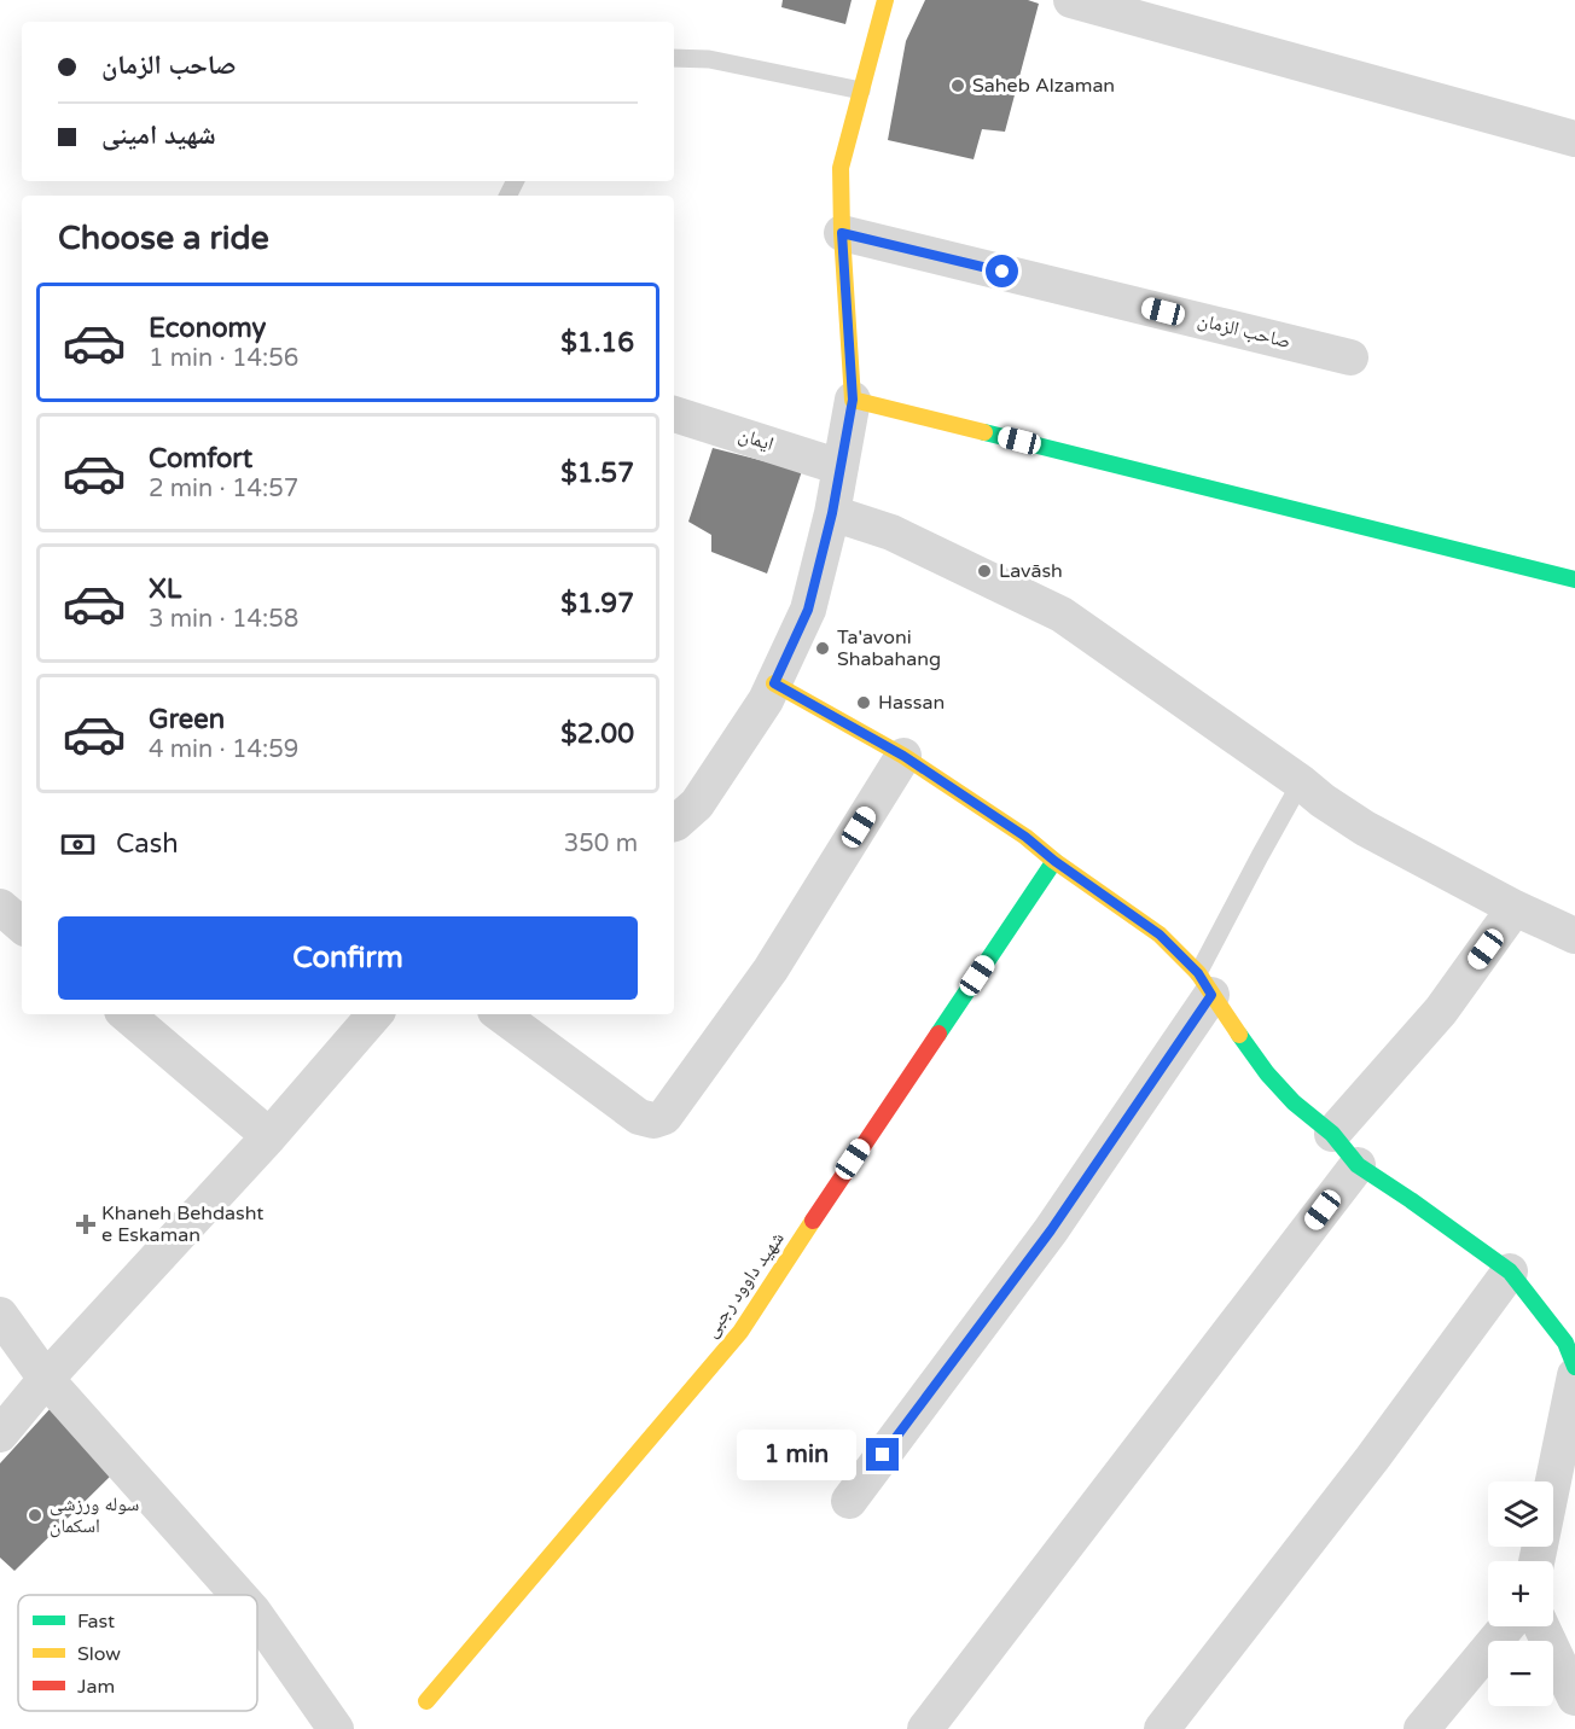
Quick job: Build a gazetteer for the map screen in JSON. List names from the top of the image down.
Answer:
{
  "streets": {
    "street": ["صاحب الزمان", "ایمان", "شهید داوود رجبی"]
  },
  "places": {
    "other": [
      "Saheb Alzaman",
      "Lavāsh",
      "Ta'avoni Shabahang",
      "Hassan",
      "سوله ورزشی اسکمان"
    ],
    "health": ["Khaneh Behdasht e Eskaman"]
  },
  "legend": ["Fast", "Slow", "Jam"],
  "page": {
    "banner": ["صاحب الزمان", "شهید امینی"],
    "heading": "Choose a ride",
    "list": [
      {
        "name": "Economy",
        "note": "1 min · 14:56",
        "value": "$1.16"
      },
      {
        "name": "Comfort",
        "note": "2 min · 14:57",
        "value": "$1.57"
      },
      {
        "name": "XL",
        "note": "3 min · 14:58",
        "value": "$1.97"
      },
      {
        "name": "Green",
        "note": "4 min · 14:59",
        "value": "$2.00"
      }
    ],
    "pay": ["Cash", "350 m"],
    "buttons": "Confirm",
    "bubble": "1 min",
    "map_buttons": ["+", "−"]
  }
}
